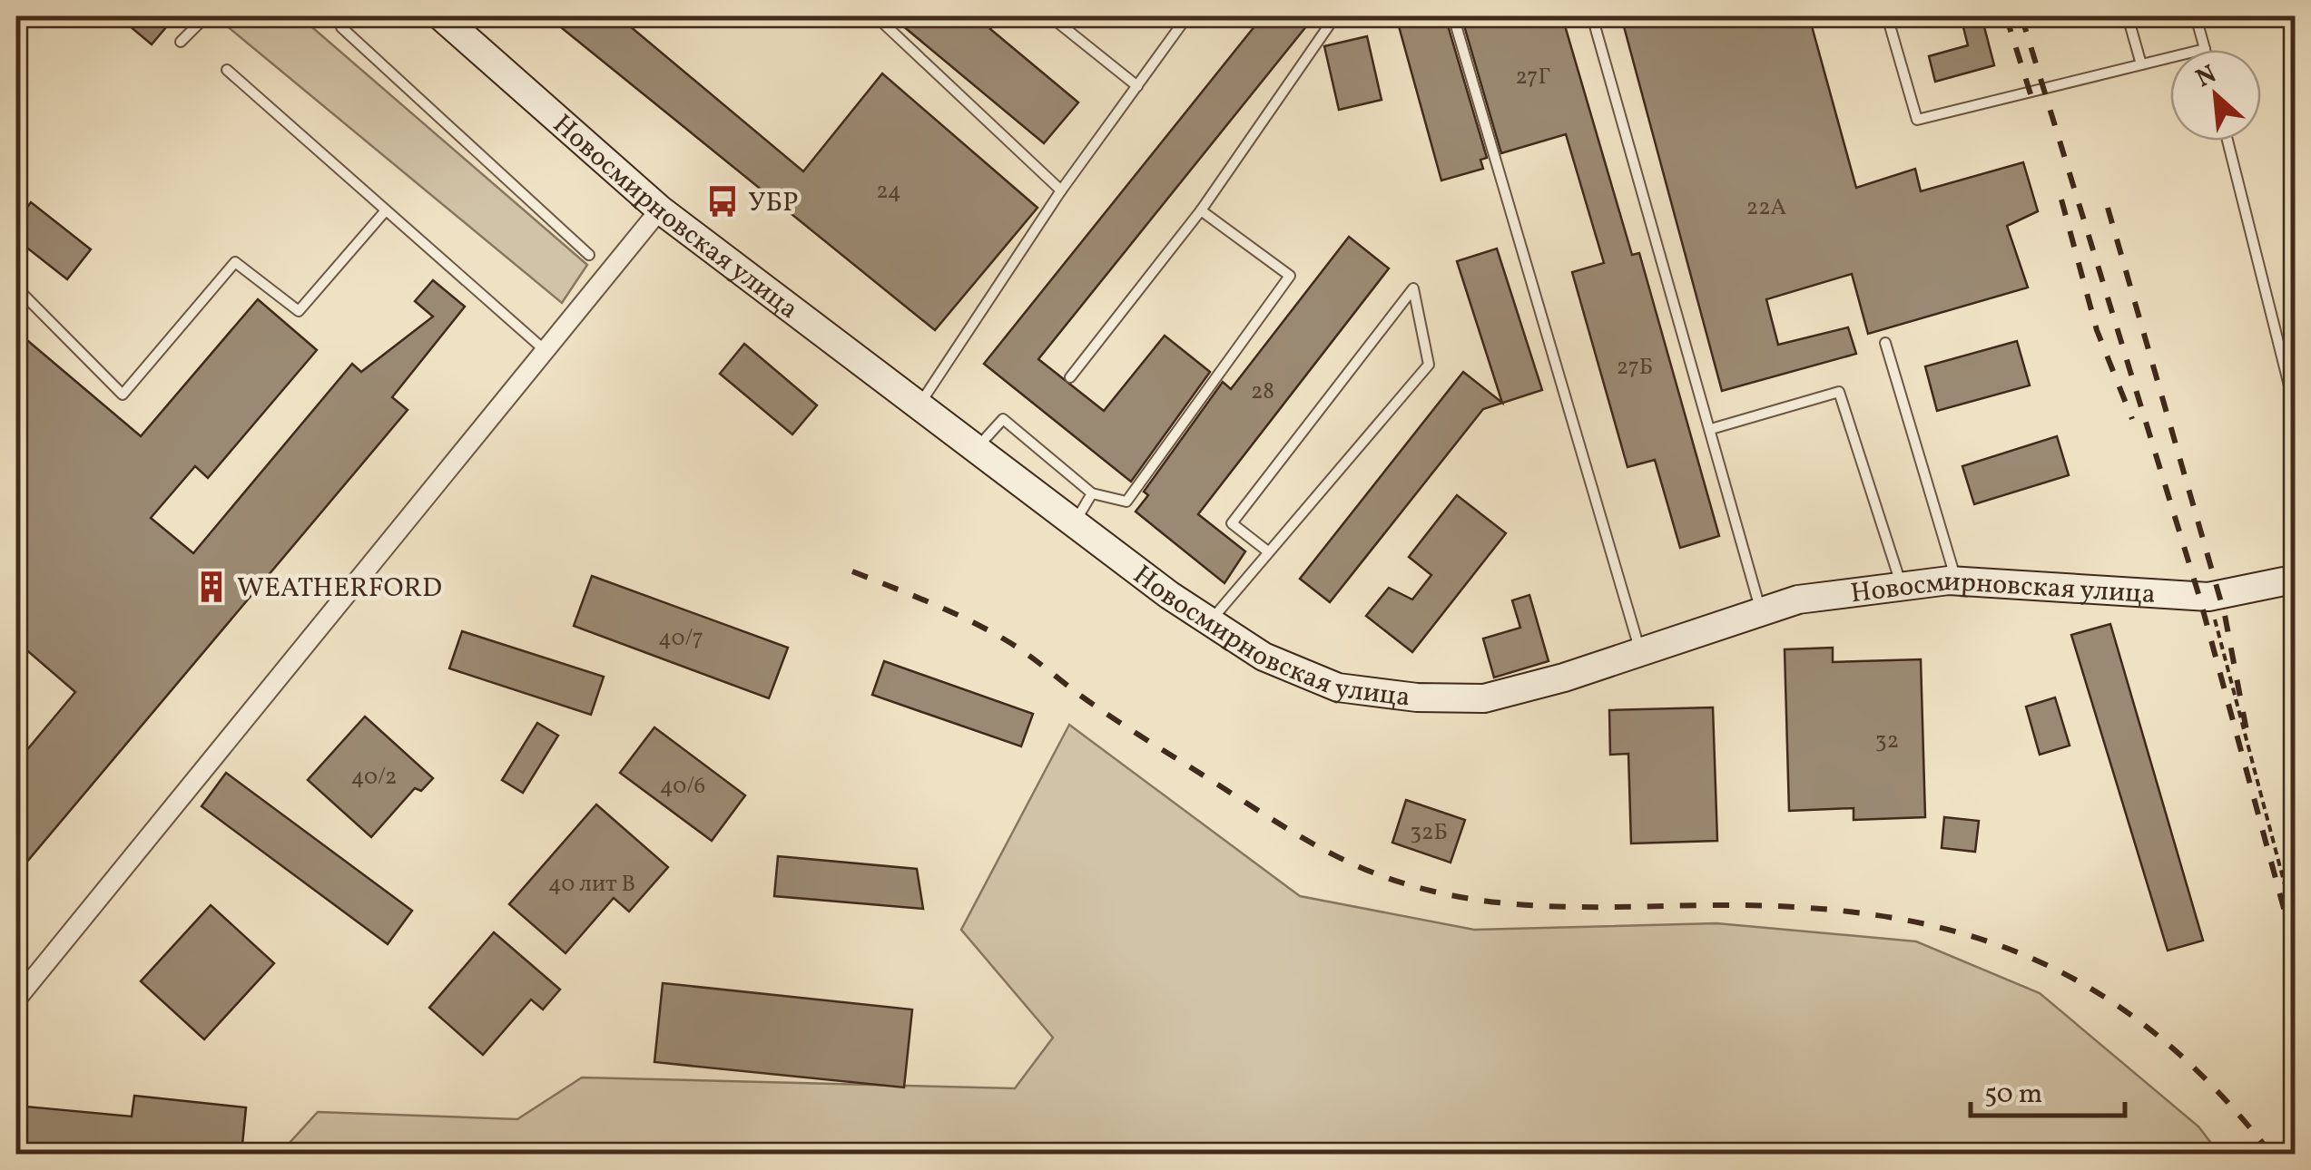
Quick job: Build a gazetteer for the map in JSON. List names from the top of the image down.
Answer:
{
  "streets": {
    "street": ["Новосмирновская улица"]
  },
  "places": {
    "bus stop": ["УБР"],
    "building": ["WEATHERFORD"]
  },
  "house_numbers": [
    "27Г",
    "24",
    "22А",
    "27Б",
    "28",
    "40/7",
    "32",
    "40/2",
    "40/6",
    "32Б",
    "40 лит В"
  ],
  "scale_bar": "50 m",
  "north": "top left"
}
